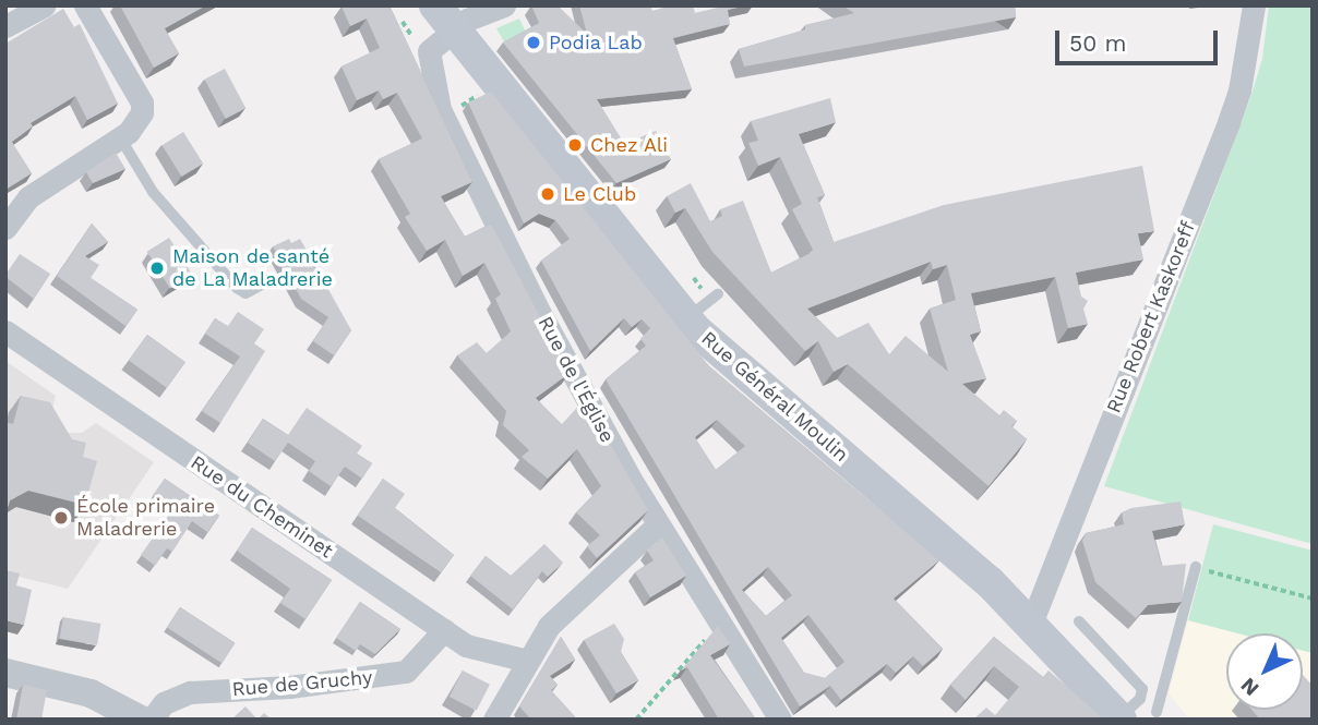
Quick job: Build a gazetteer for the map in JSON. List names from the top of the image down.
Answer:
{
  "streets": {
    "main road": ["Rue Général Moulin"],
    "street": [
      "Rue Robert Kaskoreff",
      "Rue de l'Église",
      "Rue du Cheminet",
      "Rue de Gruchy"
    ]
  },
  "crossings": [
    ["Rue Robert Kaskoreff", "Rue Général Moulin"],
    ["Rue de l'Église", "Rue Général Moulin"],
    ["Rue du Cheminet", "Rue de Gruchy"]
  ],
  "places": [
    "Podia Lab",
    "Chez Ali",
    "Le Club",
    "Maison de santé de La Maladrerie",
    "École primaire Maladrerie"
  ],
  "scale_bar": "50 m",
  "north": "bottom left"
}
